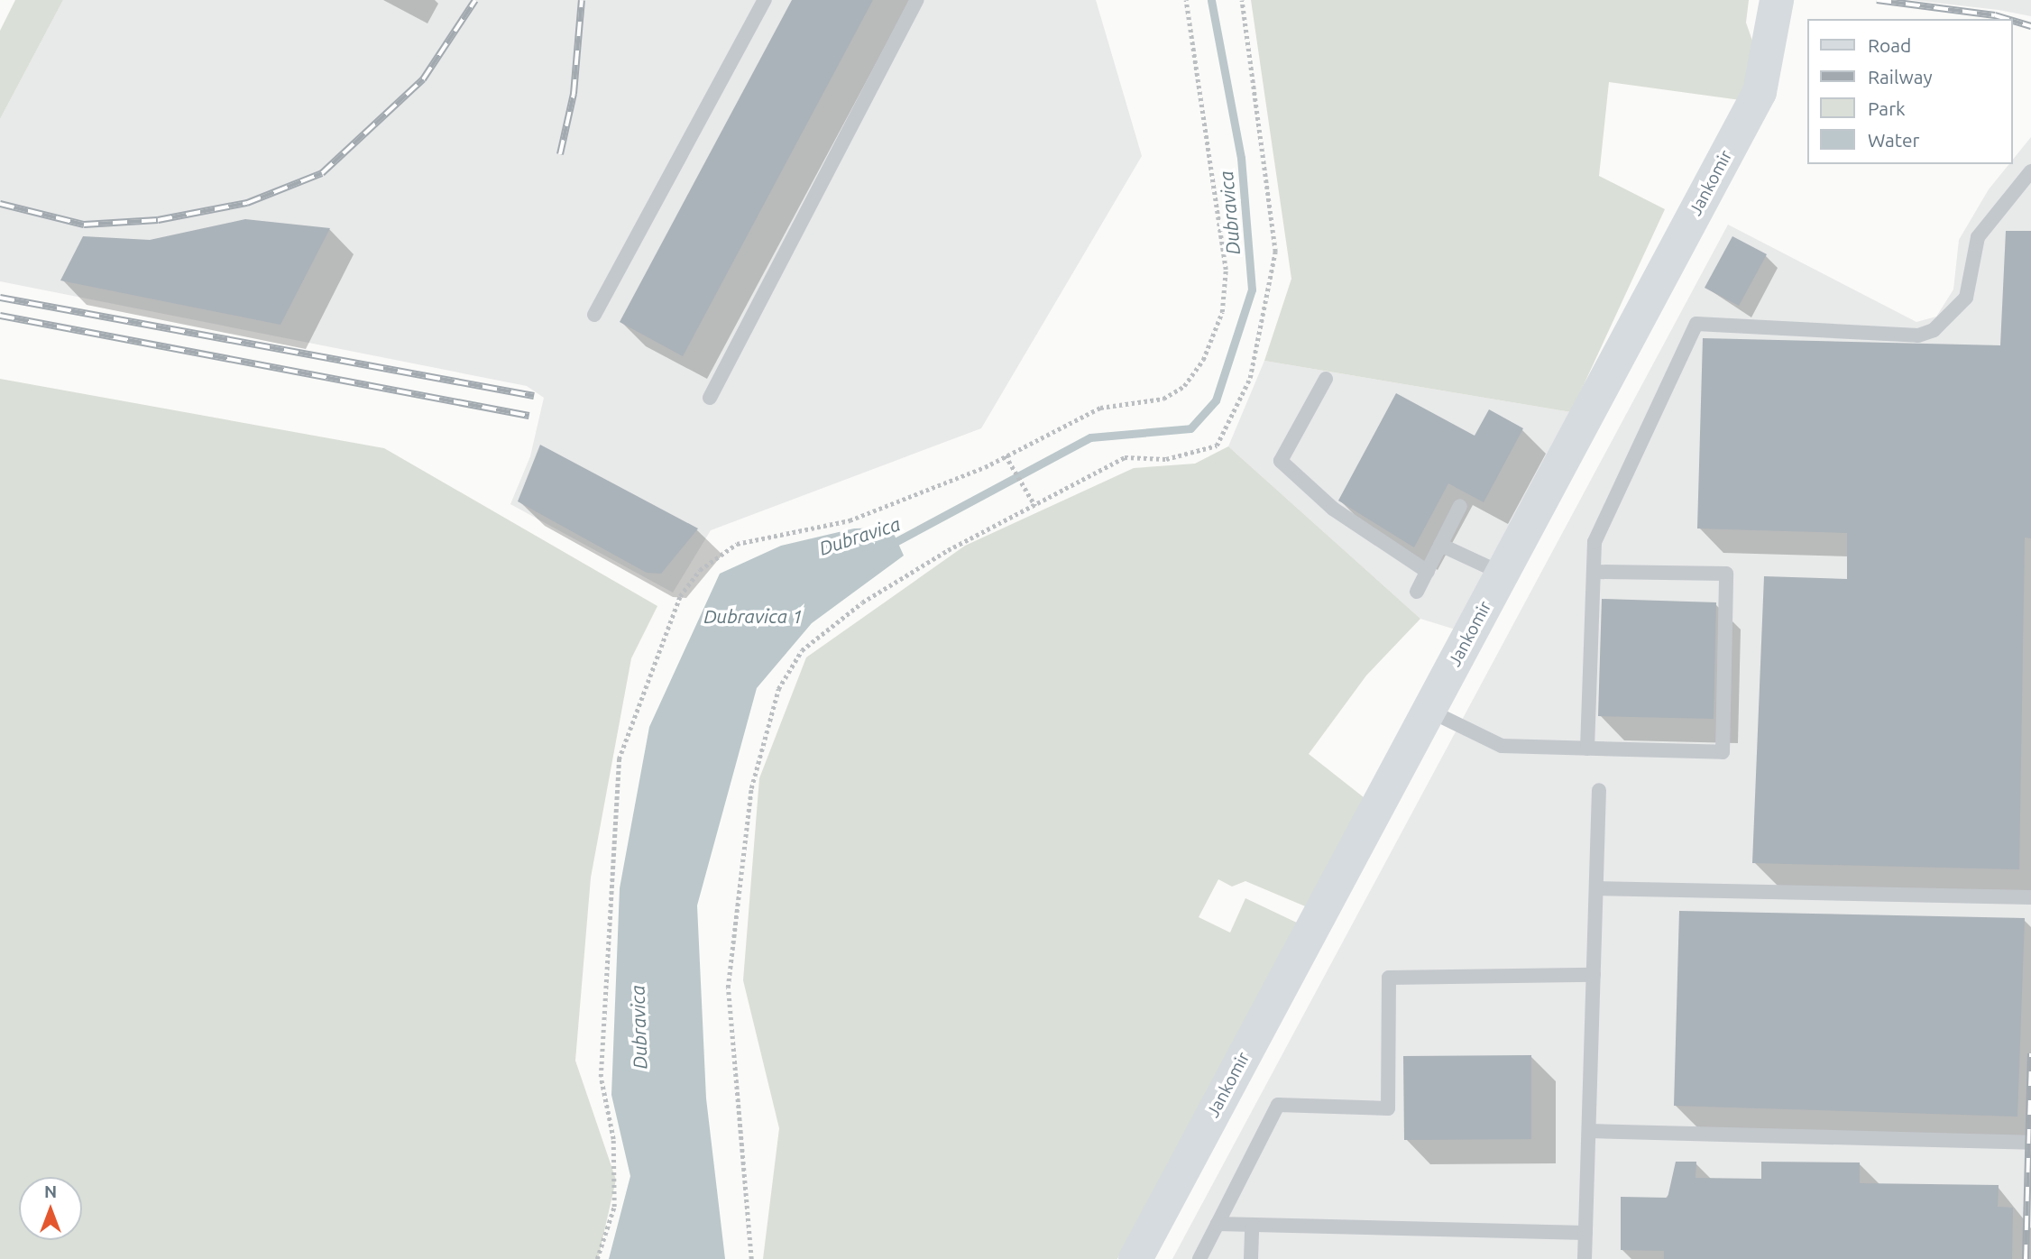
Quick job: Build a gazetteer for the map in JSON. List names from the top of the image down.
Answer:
{
  "streets": {
    "street": ["Jankomir"]
  },
  "water": ["Dubravica", "Dubravica 1"],
  "legend": [
    "Road",
    "Railway",
    "Park",
    "Water"
  ],
  "north": "top"
}
